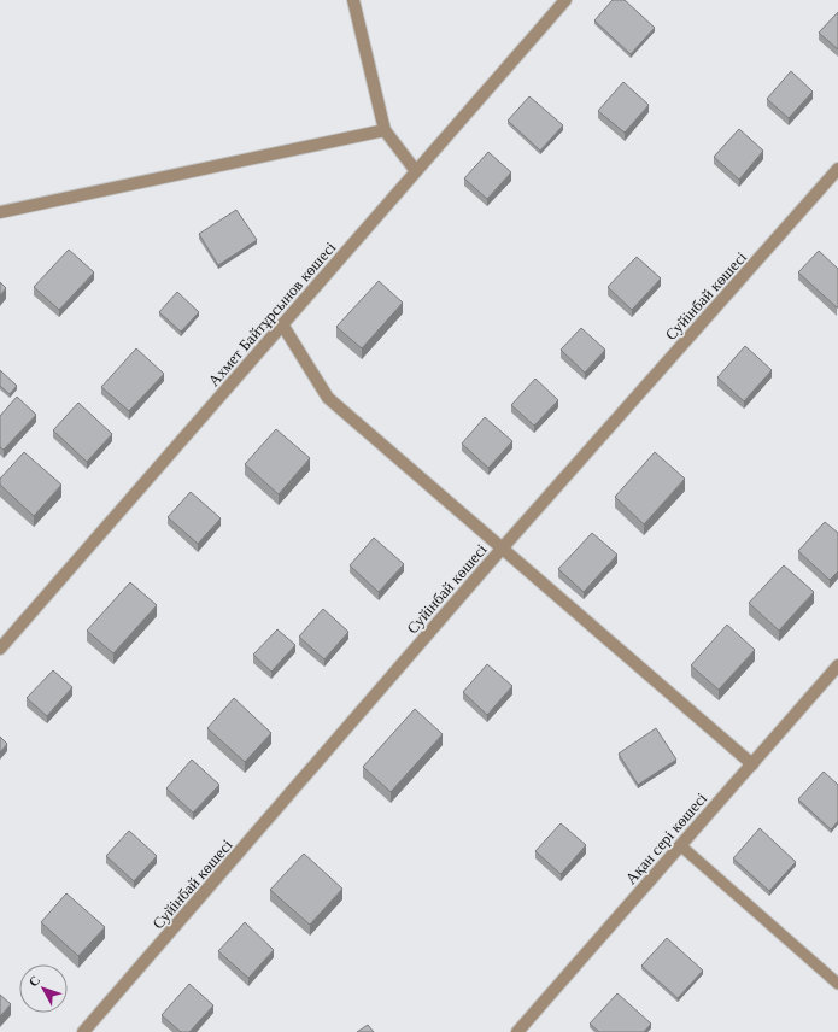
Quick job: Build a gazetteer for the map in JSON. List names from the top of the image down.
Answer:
{
  "streets": {
    "street": ["Суйінбай көшесі", "Ахмет Байтұрсынов көшесі", "Ақан сері көшесі"]
  },
  "north": "top left"
}
